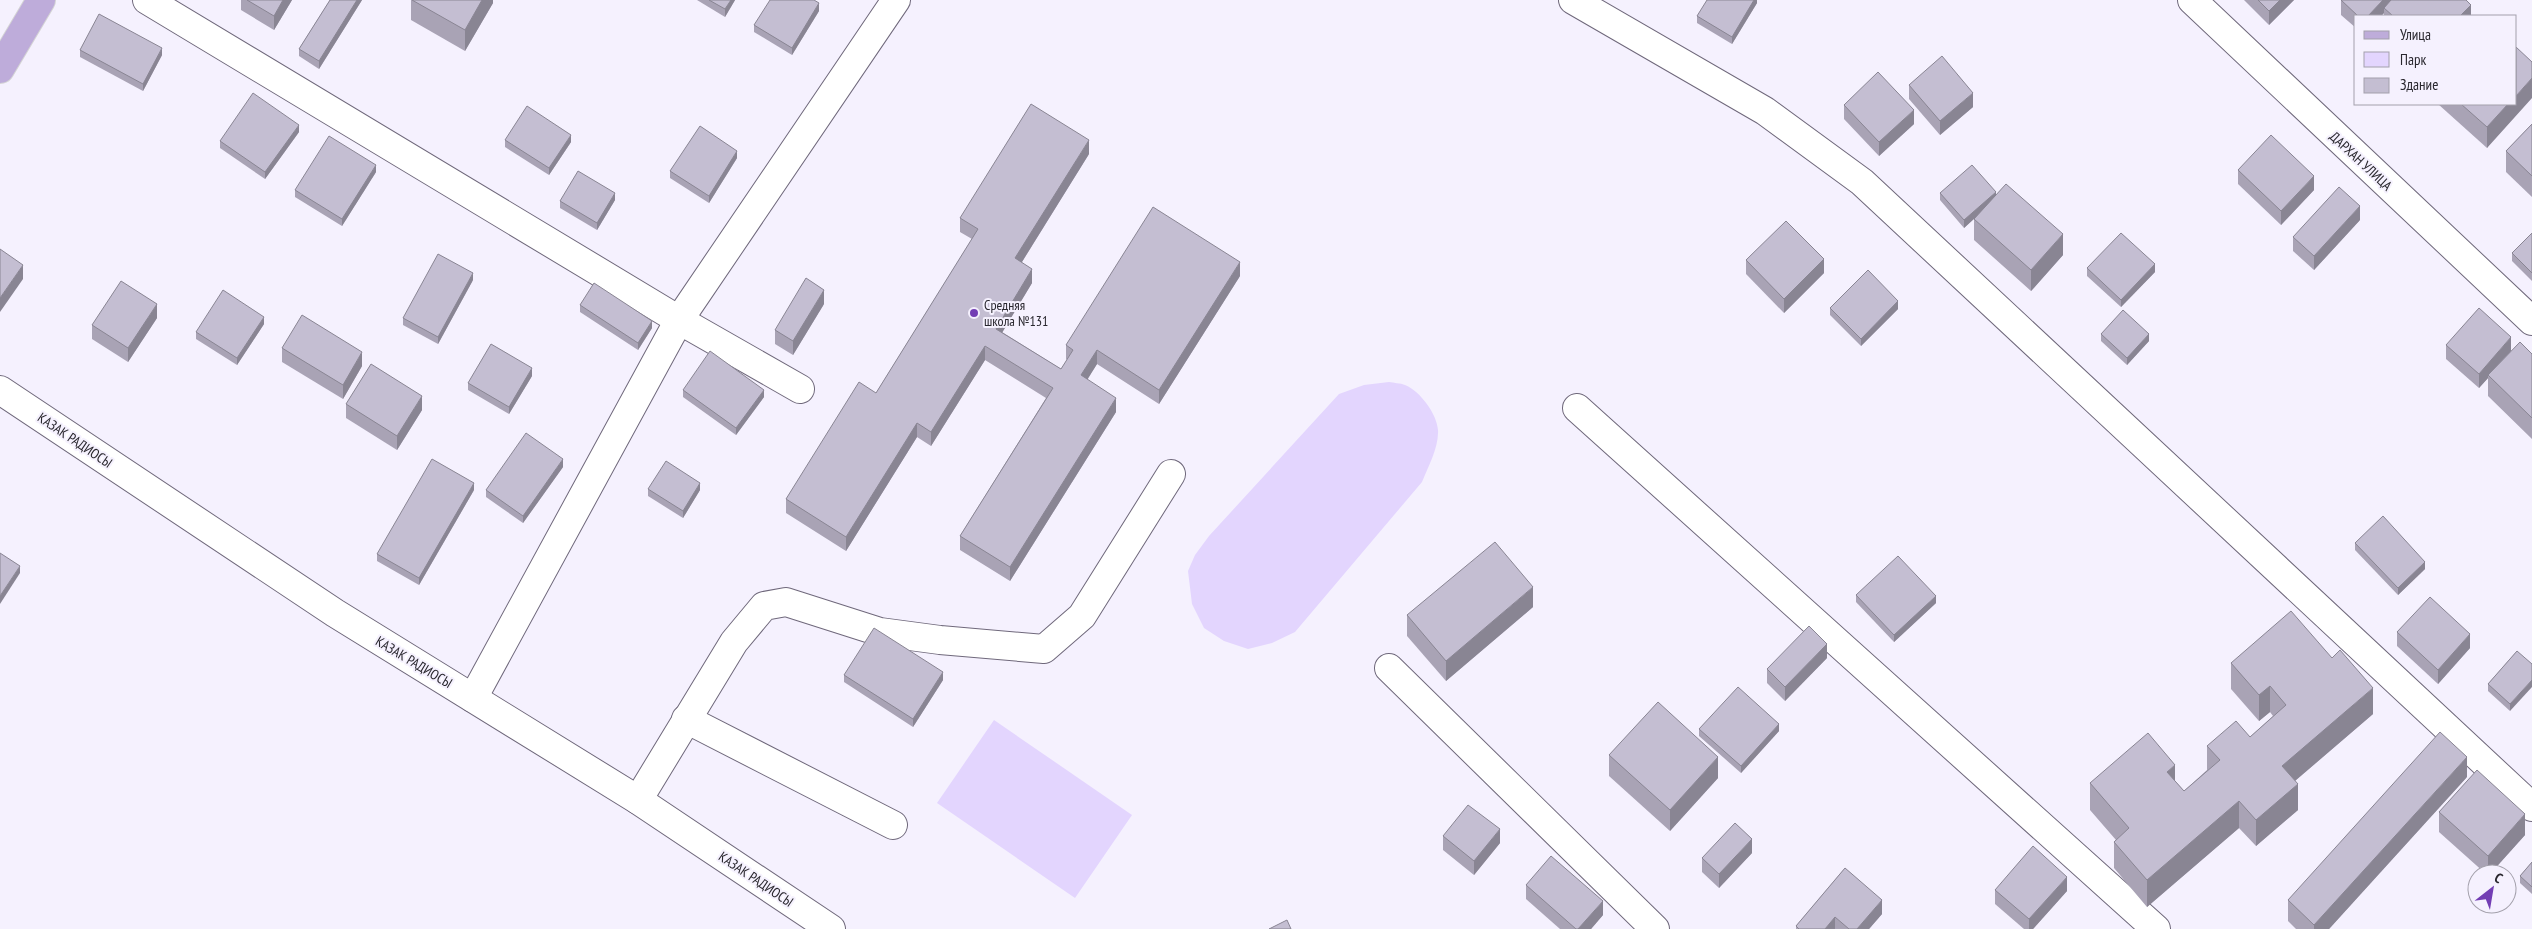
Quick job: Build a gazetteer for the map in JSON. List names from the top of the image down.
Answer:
{
  "streets": {
    "street": ["ДАРХАН УЛИЦА", "КАЗАК РАДИОСЫ"]
  },
  "places": ["Средняя школа №131"],
  "legend": ["Улица", "Парк", "Здание"],
  "north": "top right"
}
